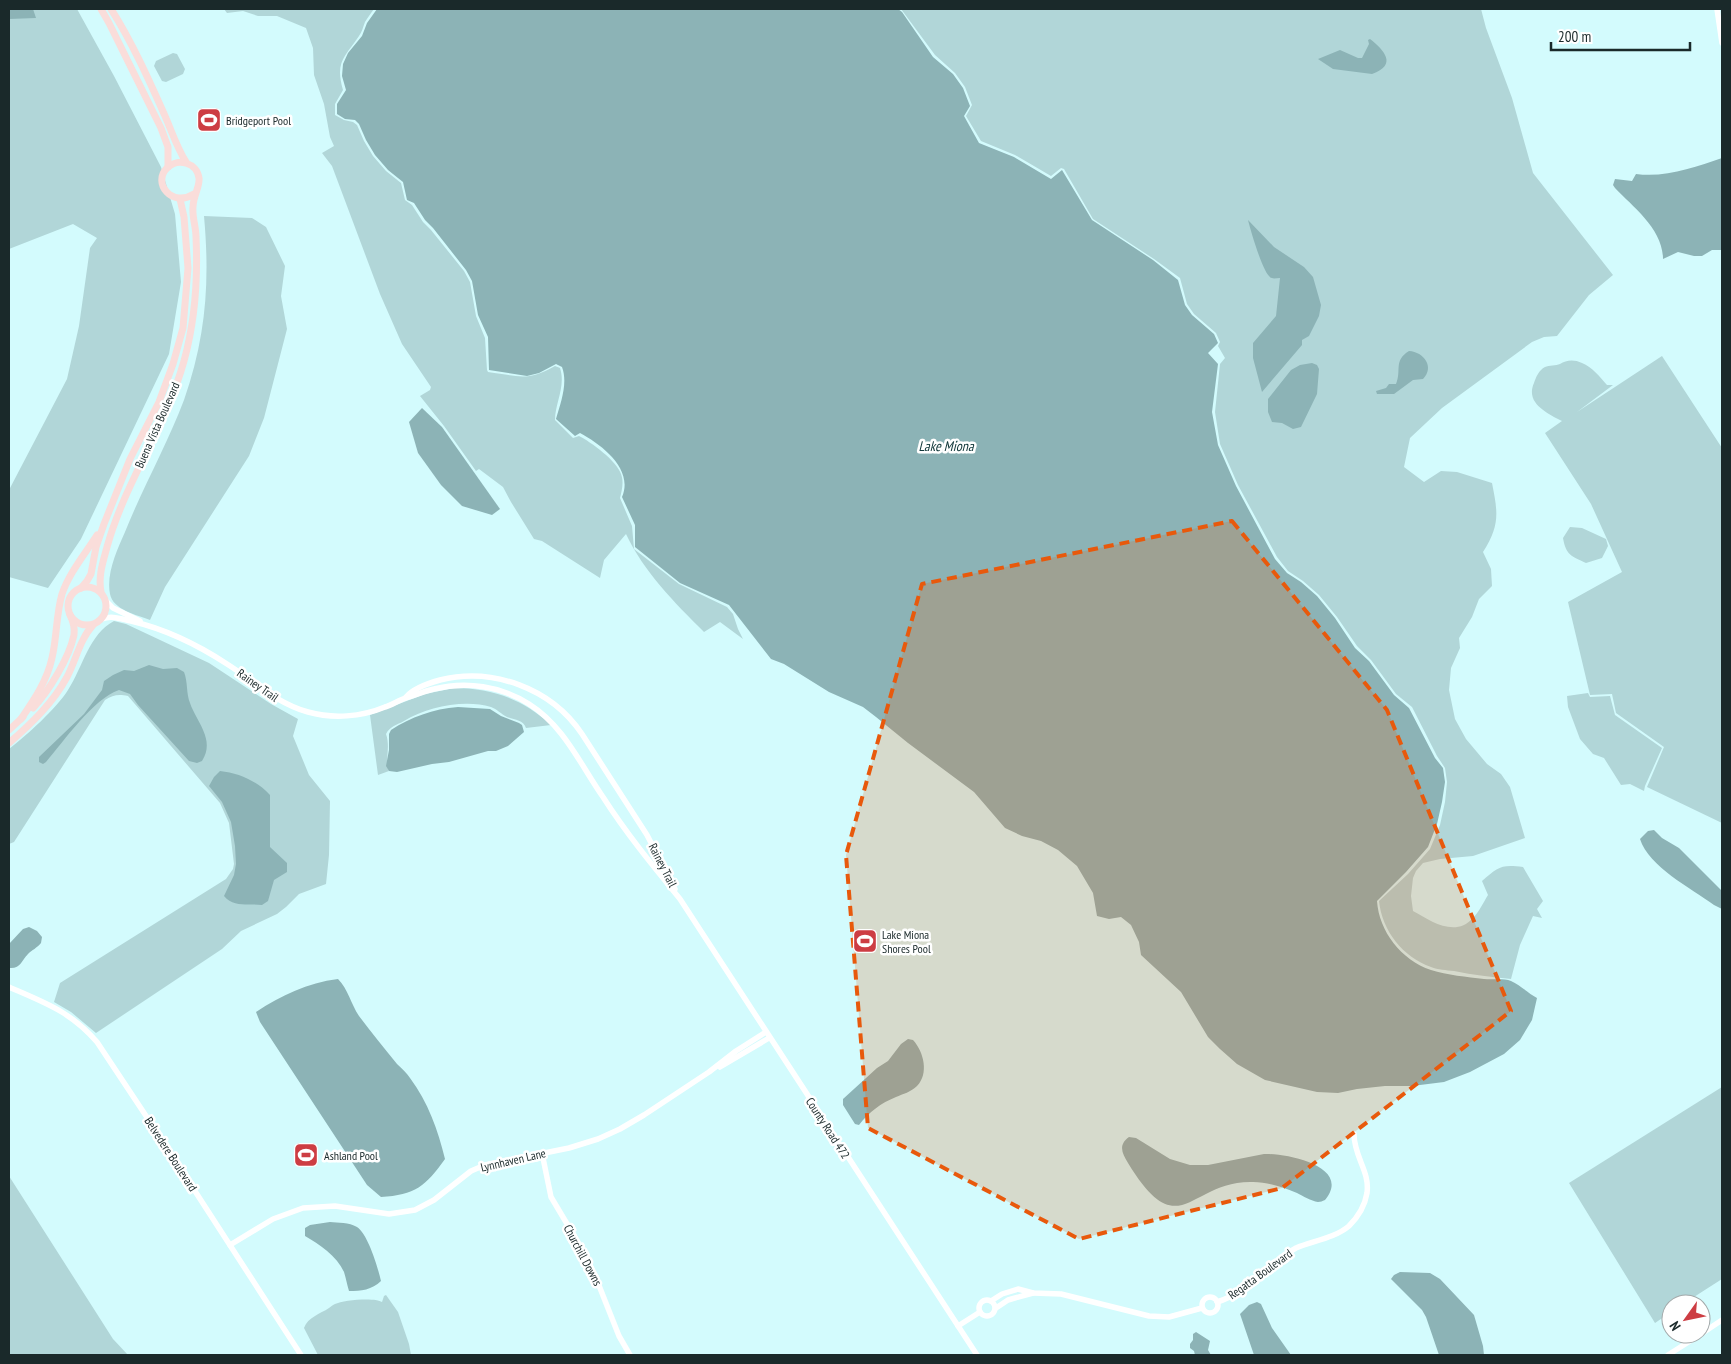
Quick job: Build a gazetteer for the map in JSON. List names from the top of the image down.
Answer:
{
  "streets": {
    "main road": ["Buena Vista Boulevard"],
    "street": [
      "Rainey Trail",
      "County Road 472",
      "Belvedere Boulevard",
      "Lynnhaven Lane",
      "Churchill Downs",
      "Regatta Boulevard"
    ]
  },
  "crossings": [
    ["Buena Vista Boulevard", "Rainey Trail"],
    ["Rainey Trail", "County Road 472"],
    ["County Road 472", "Lynnhaven Lane"],
    ["County Road 472", "Regatta Boulevard"],
    ["Belvedere Boulevard", "Lynnhaven Lane"],
    ["Lynnhaven Lane", "Churchill Downs"]
  ],
  "water": ["Lake Miona"],
  "places": {
    "sports": ["Bridgeport Pool", "Lake Miona Shores Pool", "Ashland Pool"]
  },
  "scale_bar": "200 m",
  "north": "bottom left"
}
